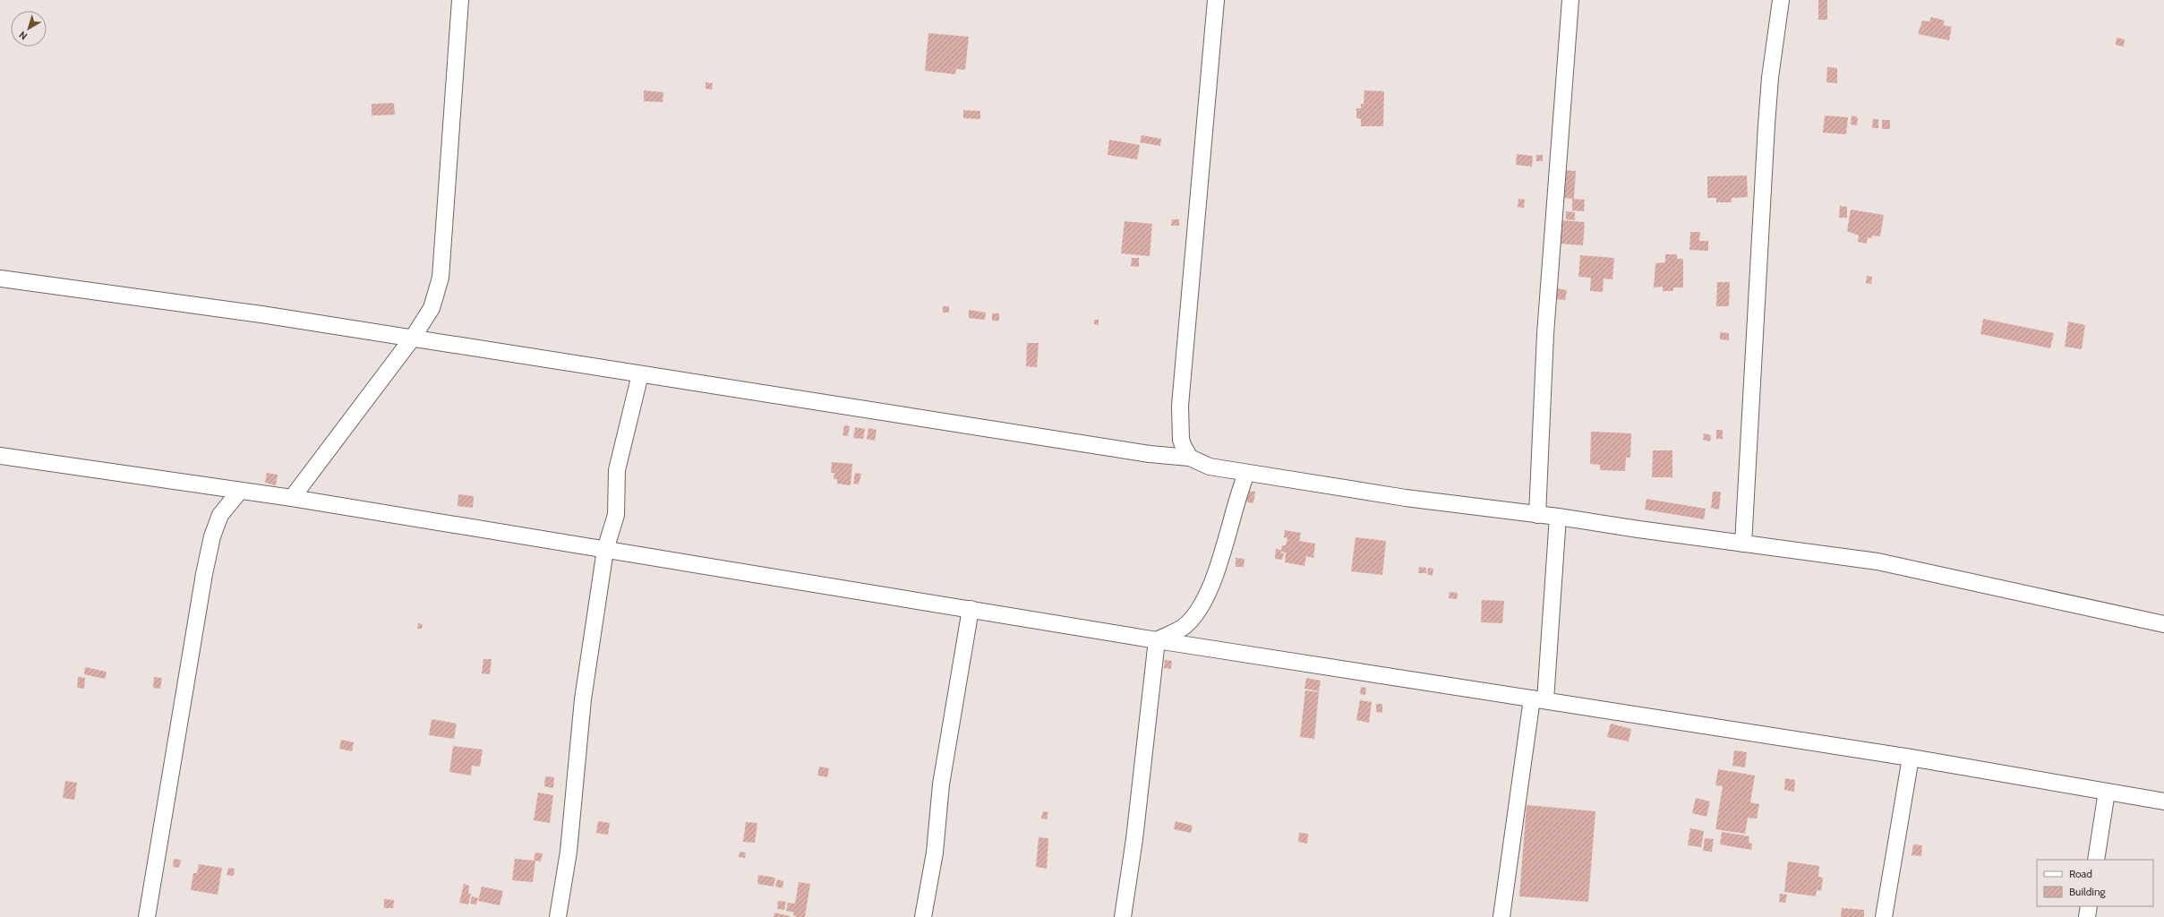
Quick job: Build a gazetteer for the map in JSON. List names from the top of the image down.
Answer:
{
  "legend": ["Road", "Building"],
  "north": "bottom left"
}
